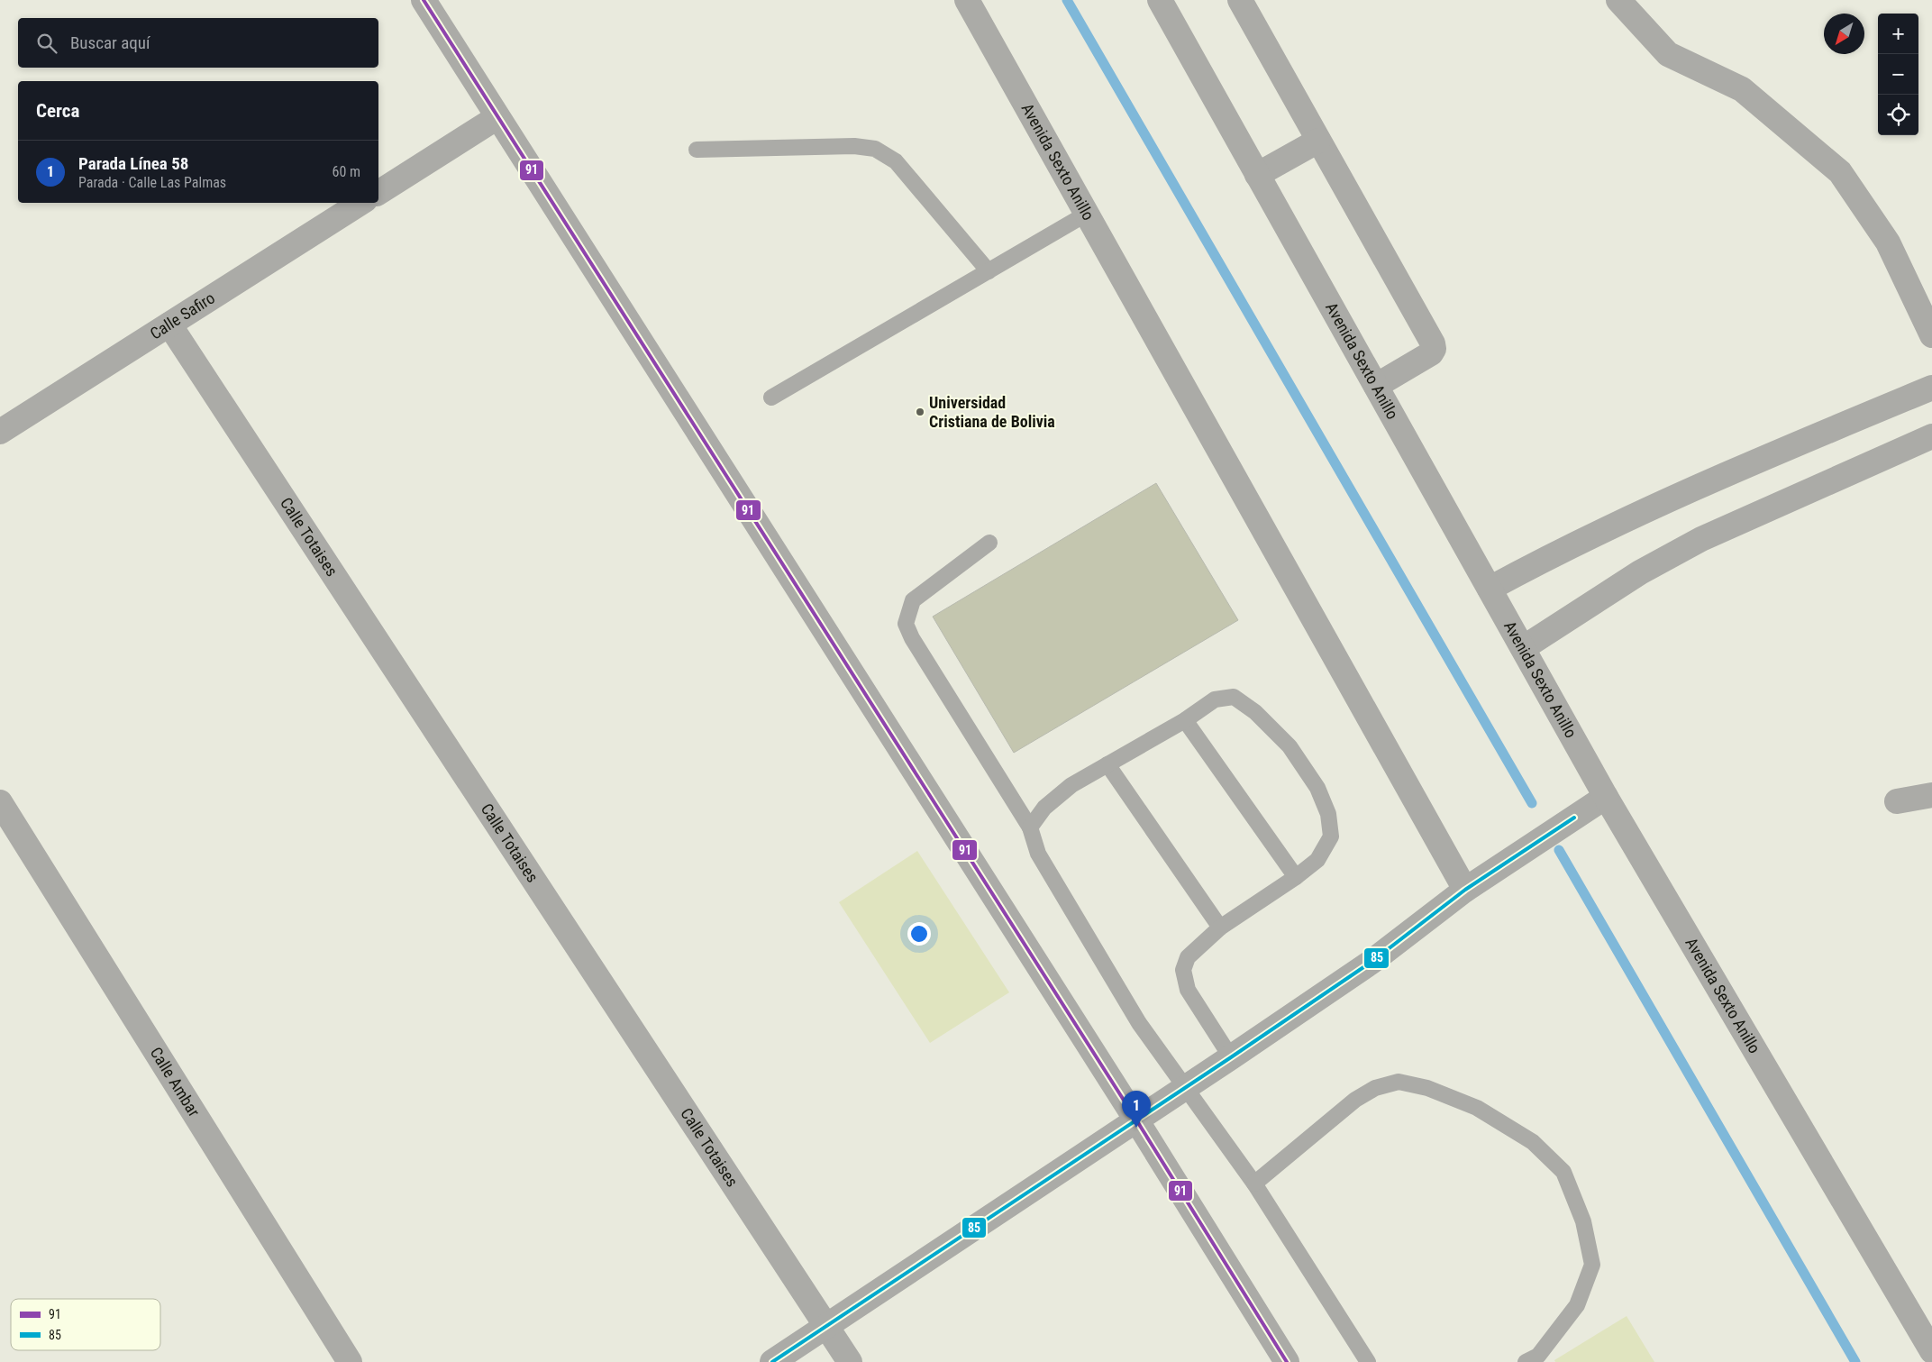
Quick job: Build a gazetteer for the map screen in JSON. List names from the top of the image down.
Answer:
{
  "streets": {
    "street": [
      "Avenida Sexto Anillo",
      "Calle Safiro",
      "Calle Totaises",
      "Calle Ambar"
    ]
  },
  "crossings": [
    ["Calle Safiro", "Calle Totaises"]
  ],
  "places": ["Universidad Cristiana de Bolivia"],
  "lines": ["transit line 91", "transit line 85"],
  "legend": ["91", "85"],
  "north": "bottom left",
  "page": {
    "map_buttons": ["+", "−"],
    "search": "Buscar aquí",
    "heading": "Cerca",
    "list": [
      {
        "mark": "1",
        "name": "Parada Línea 58",
        "note": "Parada · Calle Las Palmas",
        "value": "60 m"
      }
    ],
    "pins": "1"
  }
}
